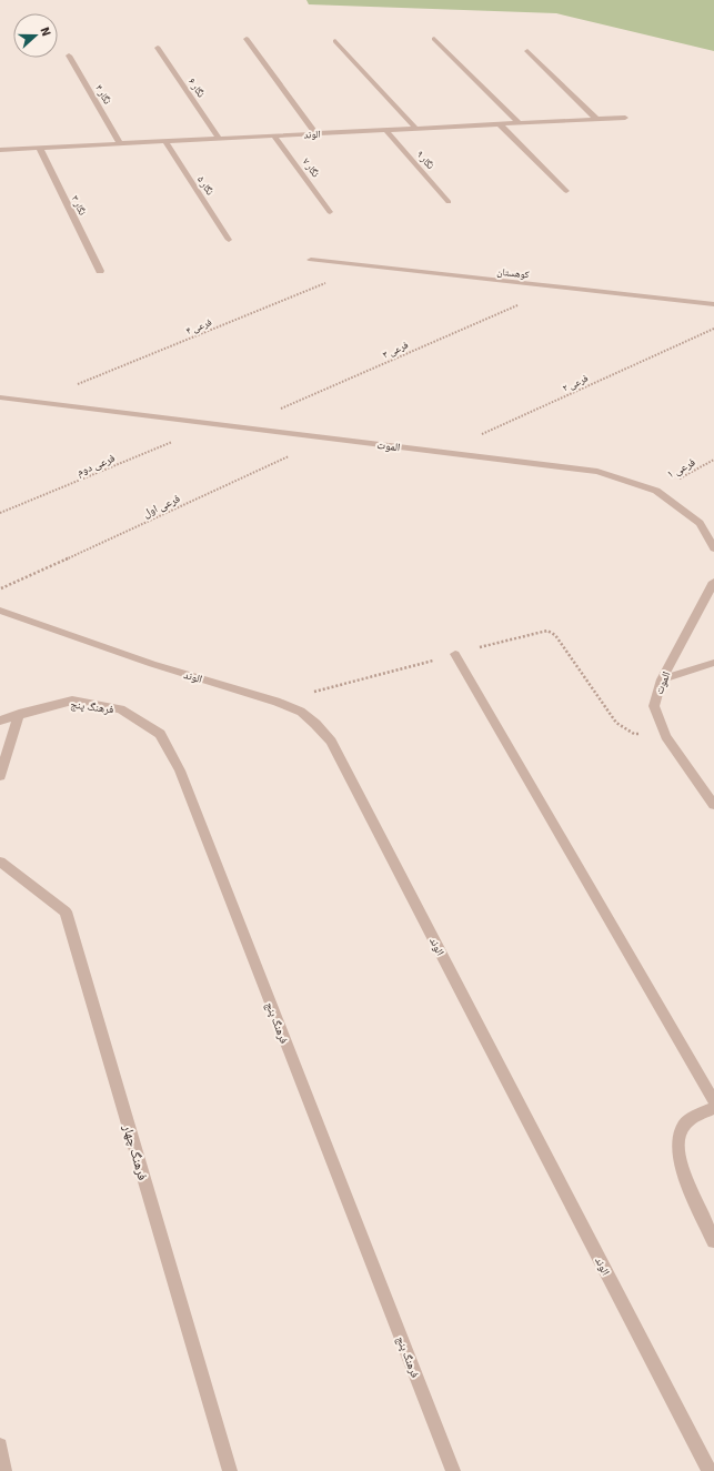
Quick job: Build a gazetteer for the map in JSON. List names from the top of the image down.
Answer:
{
  "streets": {
    "street": [
      "نگار ۶",
      "نگار ۴",
      "الوند",
      "نگار ۹",
      "نگار ۷",
      "نگار ۵",
      "نگار ۳",
      "کوهستان",
      "الموت",
      "فرهنگ پنج",
      "فرهنگ چهار"
    ],
    "path": [
      "فرعی ۴",
      "فرعی ۳",
      "فرعی ۲",
      "فرعی دوم",
      "فرعی ۱",
      "فرعی اول"
    ]
  },
  "crossings": [
    ["نگار ۶", "الوند"],
    ["نگار ۴", "الوند"],
    ["الوند", "نگار ۹"],
    ["الوند", "نگار ۷"],
    ["الوند", "نگار ۵"],
    ["الوند", "نگار ۳"],
    ["کوهستان", "فرعی ۳"],
    ["فرعی ۳", "الموت"],
    ["فرعی ۲", "الموت"],
    ["الموت", "فرعی دوم"],
    ["الموت", "فرعی ۱"]
  ],
  "north": "right"
}
